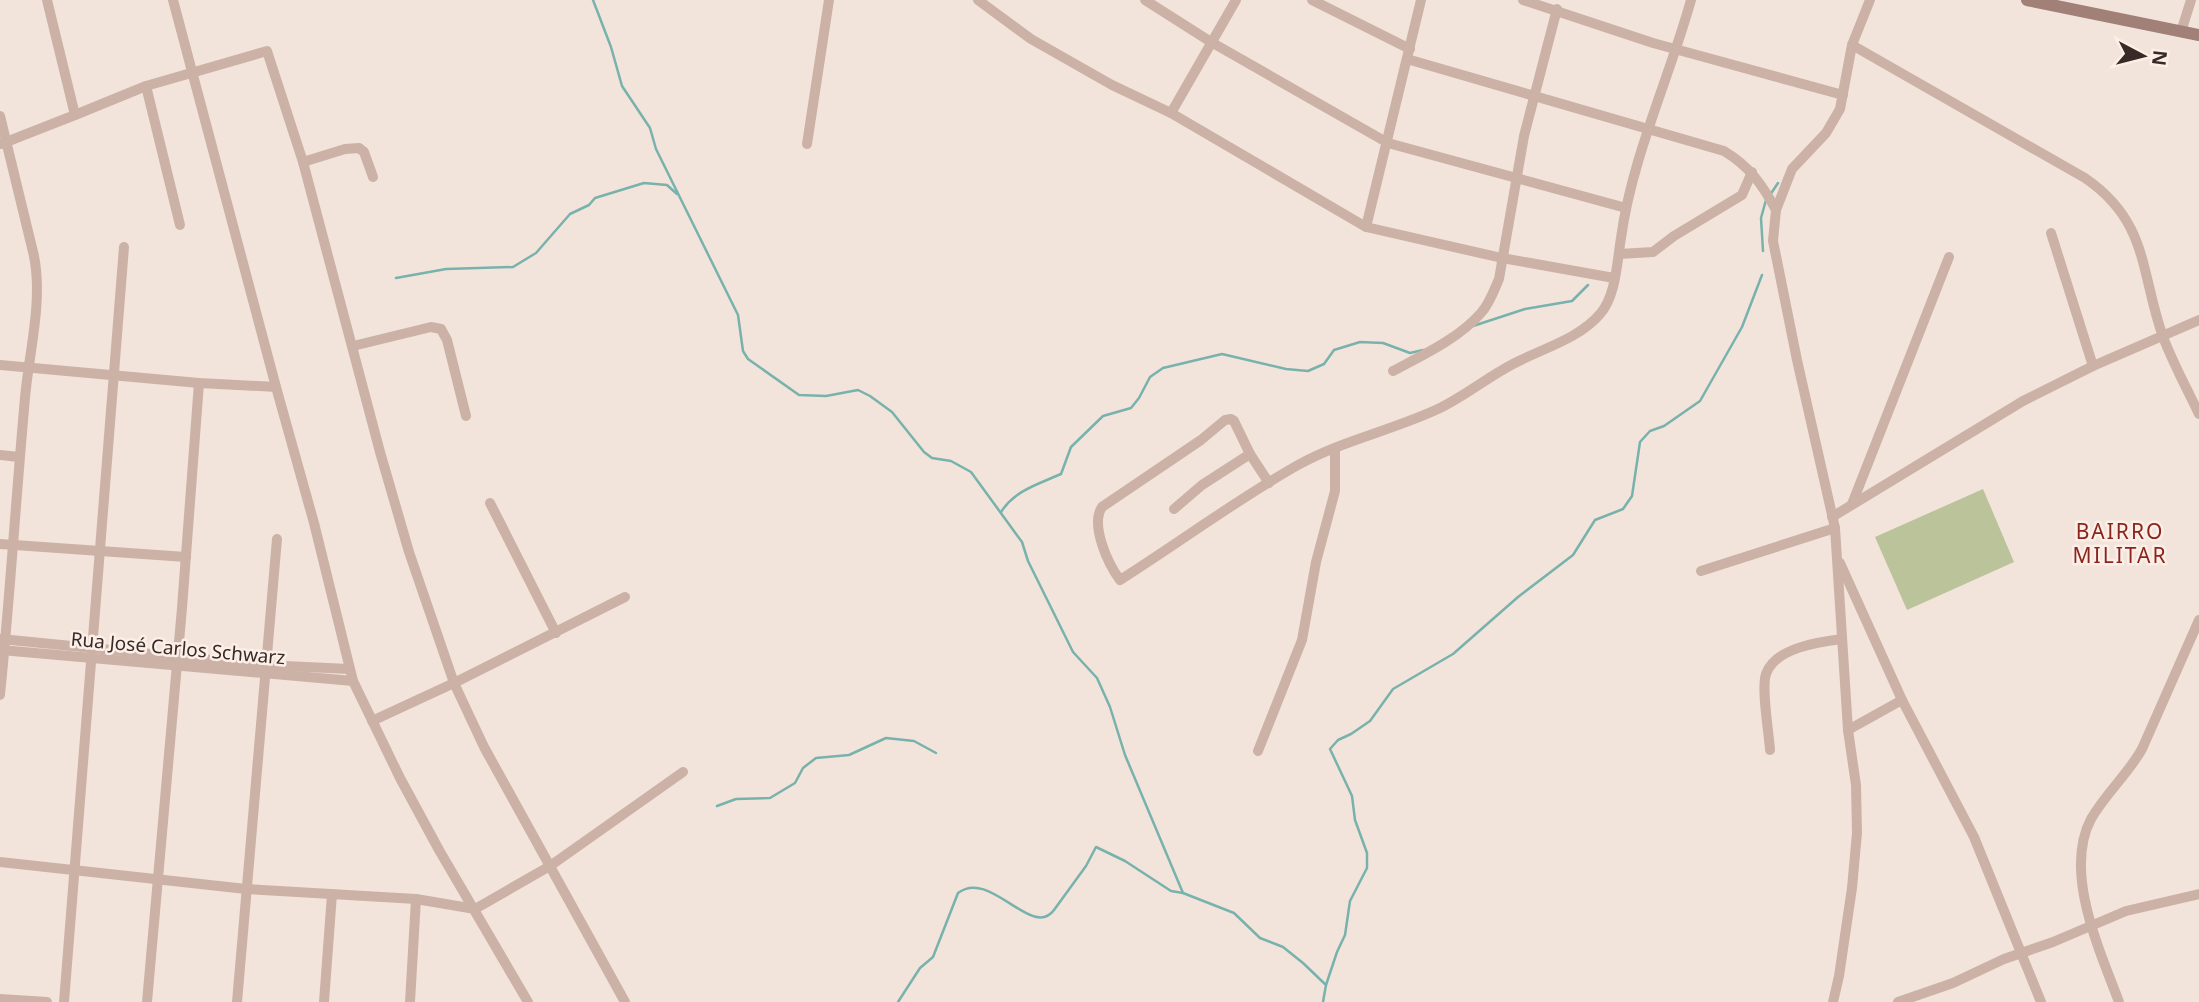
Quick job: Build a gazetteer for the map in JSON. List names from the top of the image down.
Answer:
{
  "streets": {
    "street": ["Rua José Carlos Schwarz"]
  },
  "districts": ["BAIRRO MILITAR"],
  "north": "right"
}
